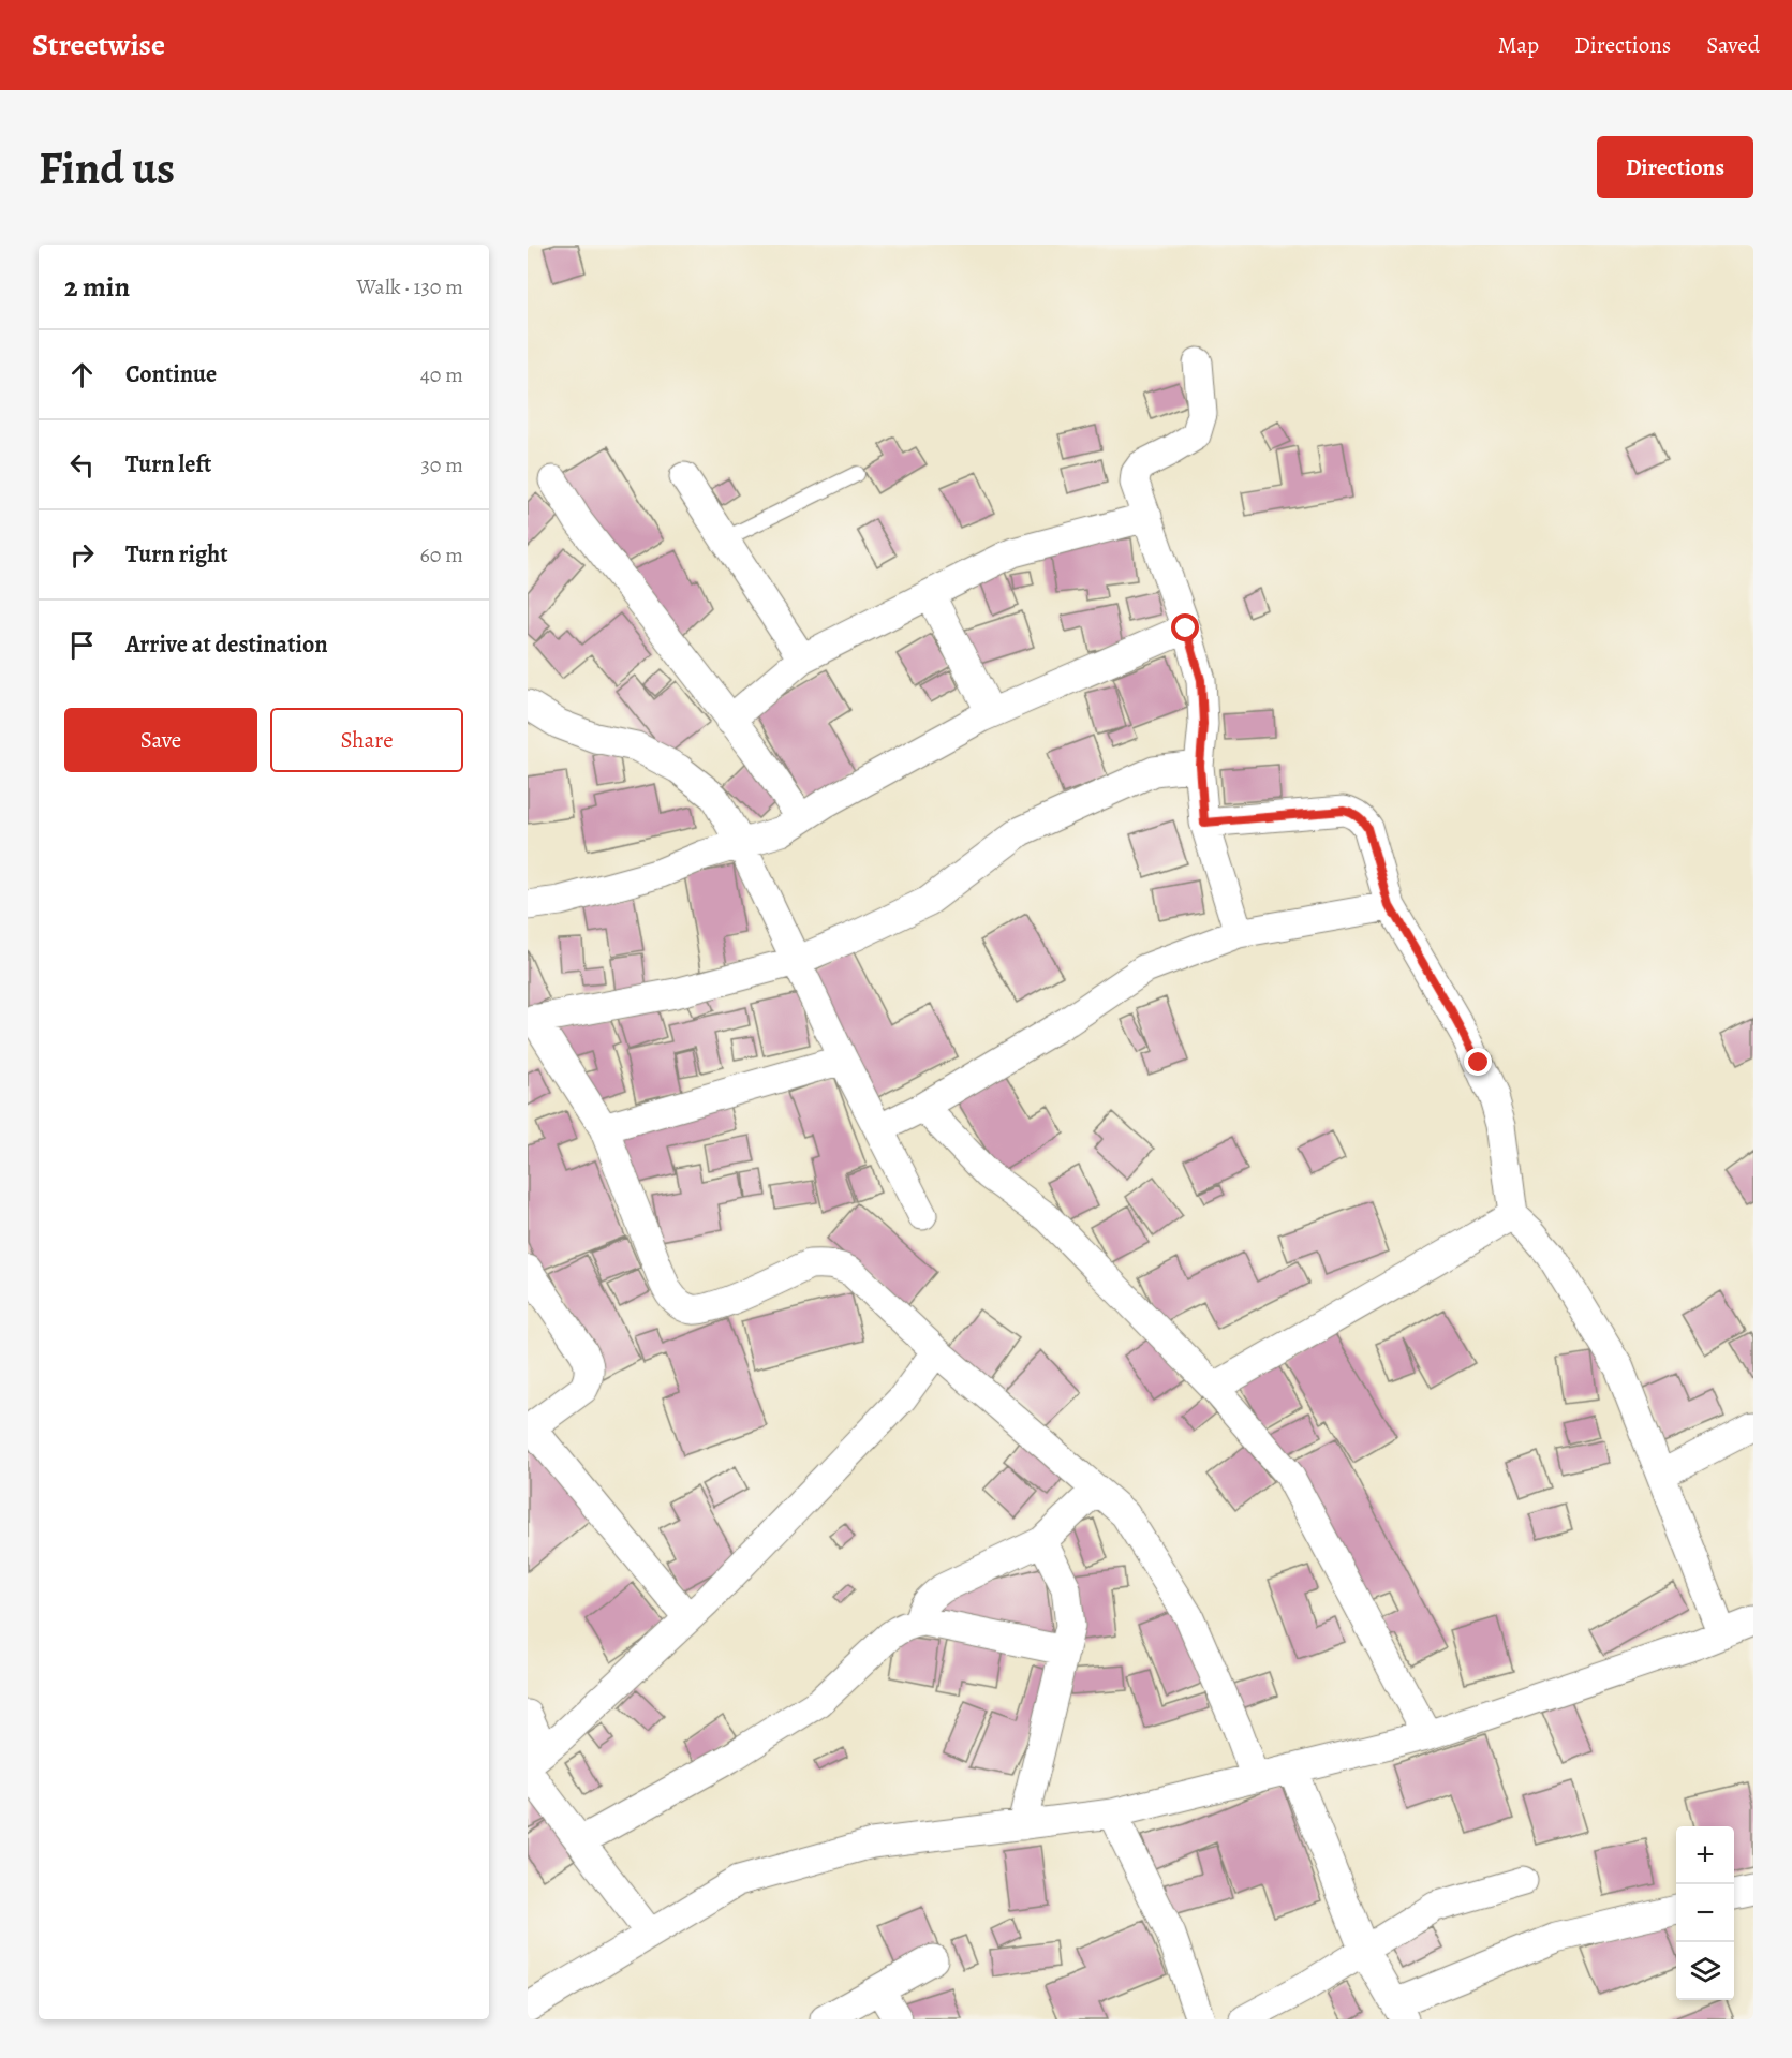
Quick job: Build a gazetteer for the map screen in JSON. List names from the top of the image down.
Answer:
{
  "page": {
    "header": "Streetwise",
    "nav": ["Map", "Directions", "Saved"],
    "buttons": [
      "Directions",
      ["Save", "Share"]
    ],
    "title": "Find us",
    "heading": ["2 min", "Walk · 130 m"],
    "list": [
      ["Continue", "40 m"],
      ["Turn left", "30 m"],
      ["Turn right", "60 m"],
      "Arrive at destination"
    ],
    "map_buttons": ["+", "−"]
  }
}
